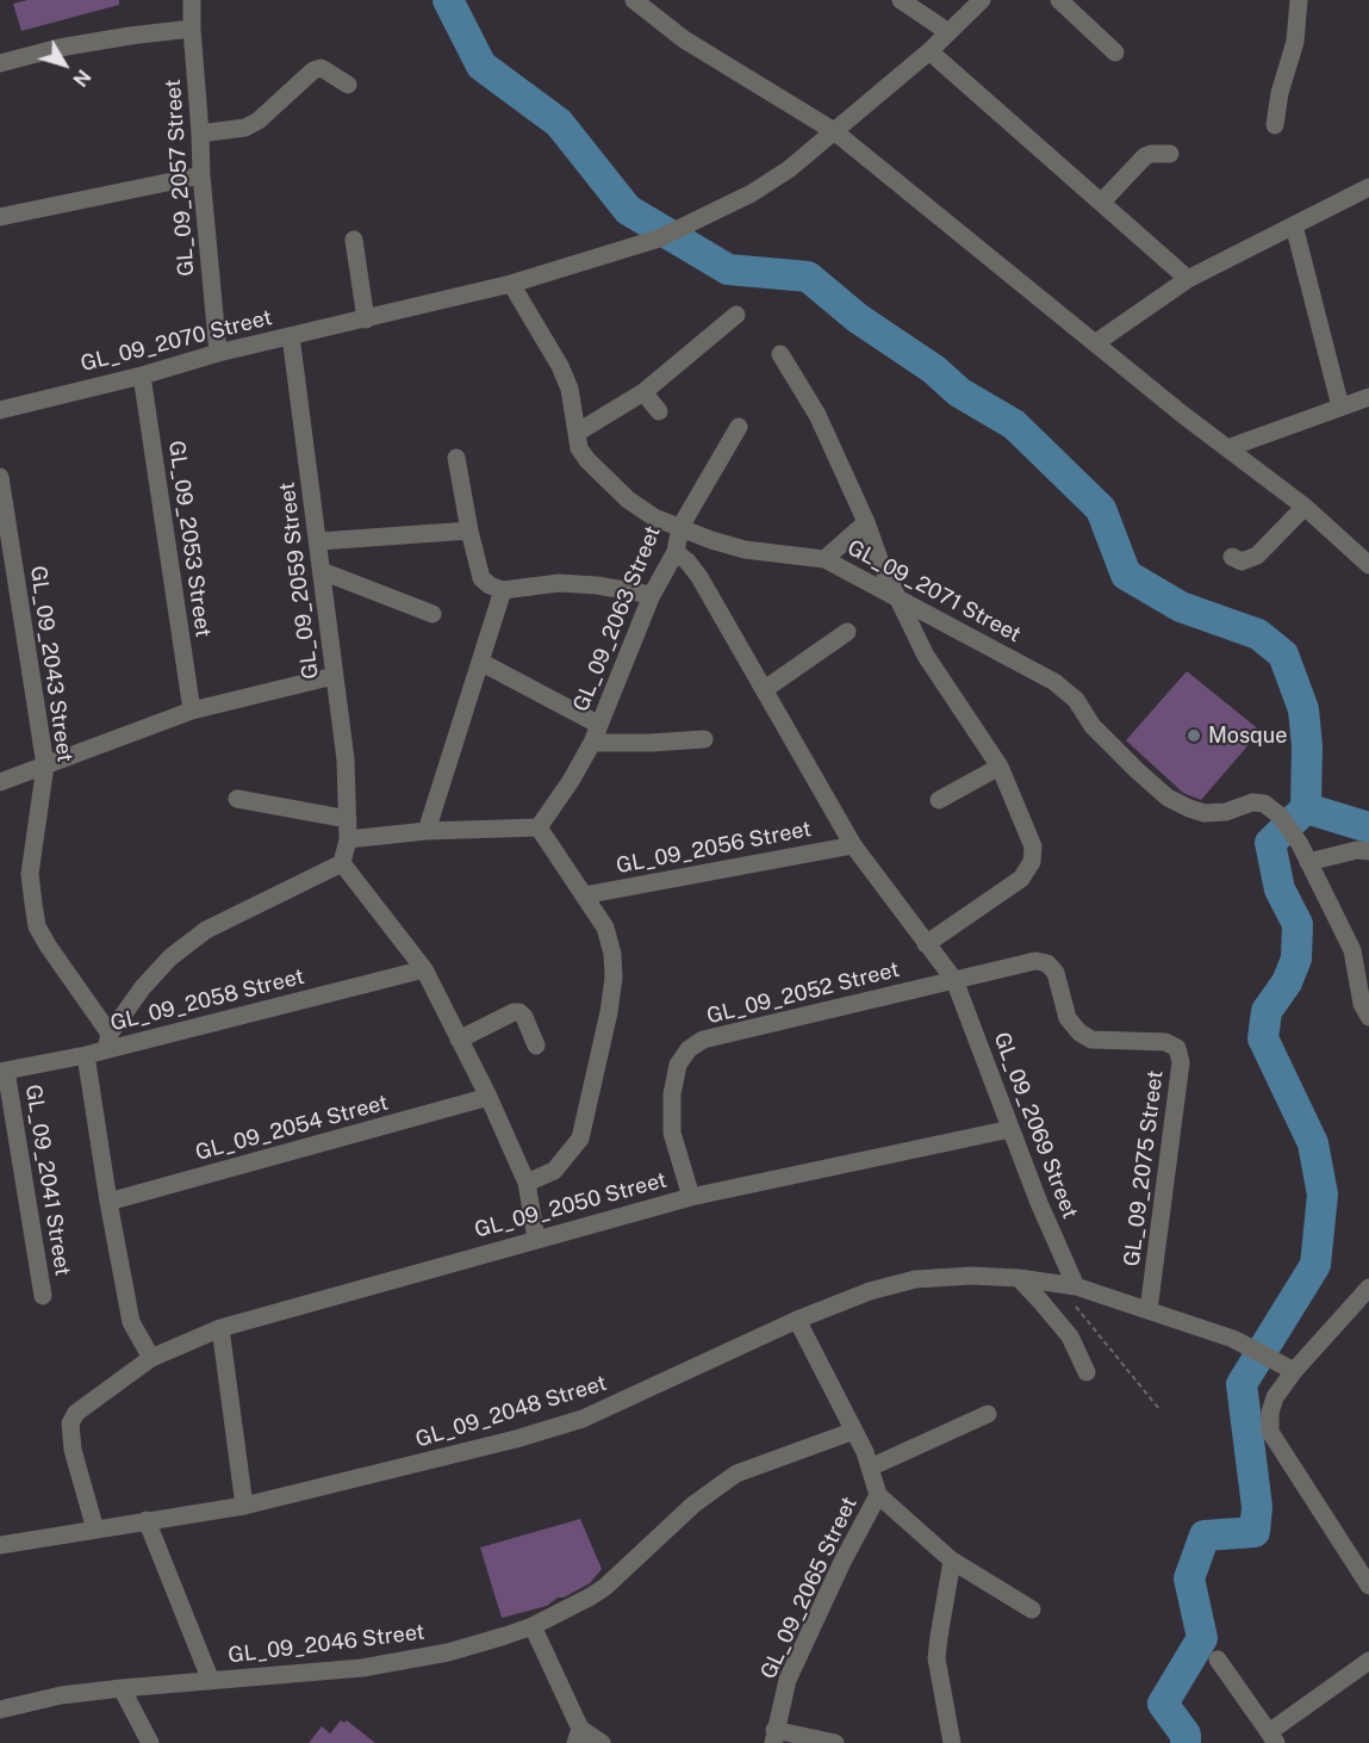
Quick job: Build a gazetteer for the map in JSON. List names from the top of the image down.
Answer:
{
  "streets": {
    "street": [
      "GL_09_2057 Street",
      "GL_09_2070 Street",
      "GL_09_2053 Street",
      "GL_09_2059 Street",
      "GL_09_2071 Street",
      "GL_09_2063 Street",
      "GL_09_2043 Street",
      "GL_09_2056 Street",
      "GL_09_2052 Street",
      "GL_09_2058 Street",
      "GL_09_2069 Street",
      "GL_09_2054 Street",
      "GL_09_2075 Street",
      "GL_09_2041 Street",
      "GL_09_2050 Street",
      "GL_09_2048 Street",
      "GL_09_2065 Street",
      "GL_09_2046 Street"
    ]
  },
  "crossings": [
    ["GL_09_2057 Street", "GL_09_2070 Street"],
    ["GL_09_2070 Street", "GL_09_2053 Street"],
    ["GL_09_2070 Street", "GL_09_2059 Street"],
    ["GL_09_2070 Street", "GL_09_2071 Street"],
    ["GL_09_2071 Street", "GL_09_2063 Street"],
    ["GL_09_2063 Street", "GL_09_2069 Street"],
    ["GL_09_2043 Street", "GL_09_2058 Street"],
    ["GL_09_2056 Street", "GL_09_2069 Street"],
    ["GL_09_2052 Street", "GL_09_2069 Street"],
    ["GL_09_2052 Street", "GL_09_2075 Street"],
    ["GL_09_2052 Street", "GL_09_2050 Street"],
    ["GL_09_2058 Street", "GL_09_2041 Street"],
    ["GL_09_2069 Street", "GL_09_2075 Street"],
    ["GL_09_2069 Street", "GL_09_2050 Street"],
    ["GL_09_2069 Street", "GL_09_2048 Street"],
    ["GL_09_2075 Street", "GL_09_2048 Street"]
  ],
  "places": ["Mosque"],
  "north": "bottom right"
}
